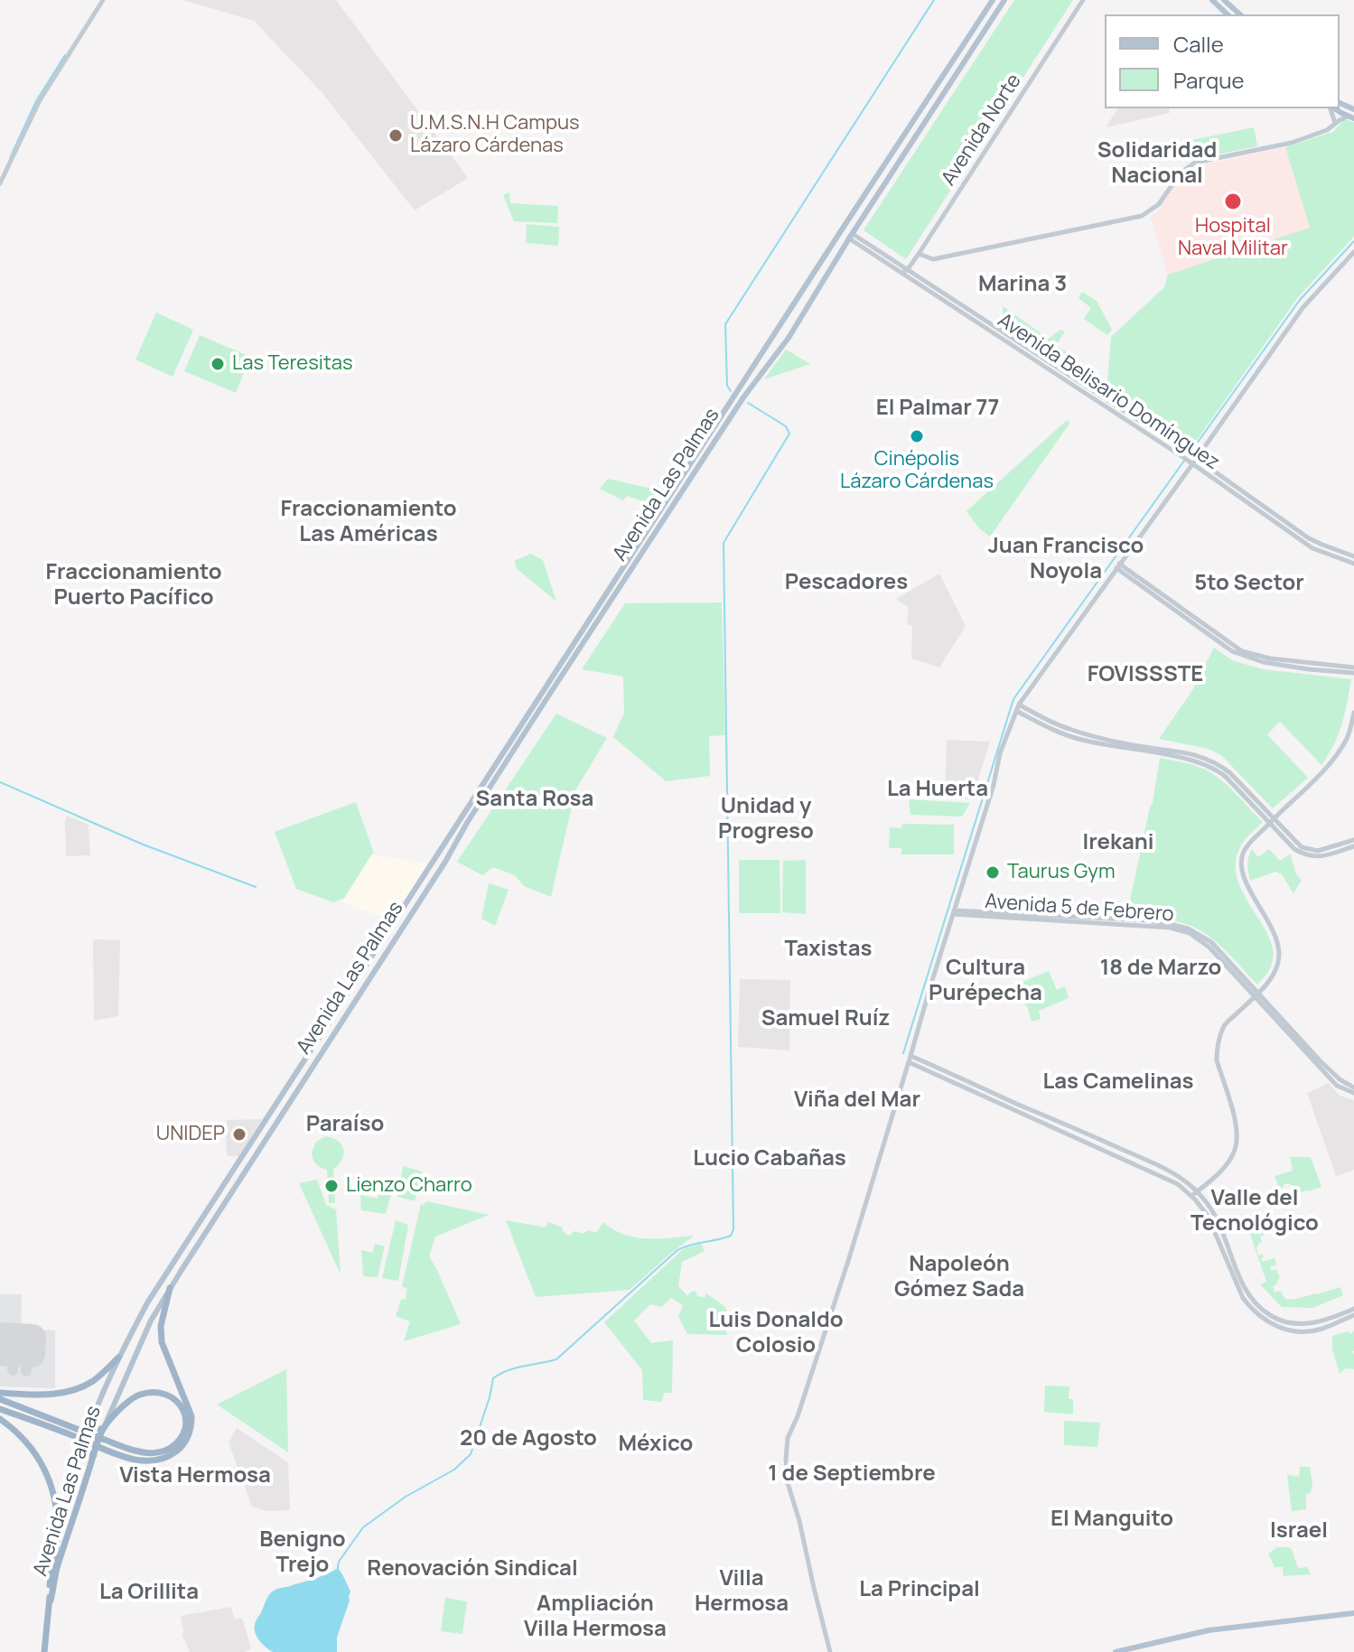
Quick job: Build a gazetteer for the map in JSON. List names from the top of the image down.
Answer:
{
  "streets": {
    "highway": ["Avenida Las Palmas"],
    "street": ["Avenida Norte", "Avenida Belisario Domínguez", "Avenida 5 de Febrero"]
  },
  "crossings": [
    ["Avenida Norte", "Avenida Belisario Domínguez"],
    ["Avenida Belisario Domínguez", "Avenida Las Palmas"]
  ],
  "districts": [
    "Solidaridad Nacional",
    "Marina 3",
    "El Palmar 77",
    "Fraccionamiento Las Américas",
    "Juan Francisco Noyola",
    "Fraccionamiento Puerto Pacífico",
    "Pescadores",
    "5to Sector",
    "FOVISSSTE",
    "La Huerta",
    "Santa Rosa",
    "Unidad y Progreso",
    "Irekani",
    "Taxistas",
    "Cultura Purépecha",
    "18 de Marzo",
    "Samuel Ruíz",
    "Las Camelinas",
    "Viña del Mar",
    "Paraíso",
    "Lucio Cabañas",
    "Valle del Tecnológico",
    "Napoleón Gómez Sada",
    "Luis Donaldo Colosio",
    "20 de Agosto",
    "México",
    "1 de Septiembre",
    "Vista Hermosa",
    "El Manguito",
    "Israel",
    "Benigno Trejo",
    "Renovación Sindical",
    "Villa Hermosa",
    "La Principal",
    "La Orillita",
    "Ampliación Villa Hermosa"
  ],
  "places": [
    "U.M.S.N.H Campus Lázaro Cárdenas",
    "Hospital Naval Militar",
    "Las Teresitas",
    "Cinépolis Lázaro Cárdenas",
    "Taurus Gym",
    "UNIDEP",
    "Lienzo Charro"
  ],
  "legend": ["Calle", "Parque"]
}
